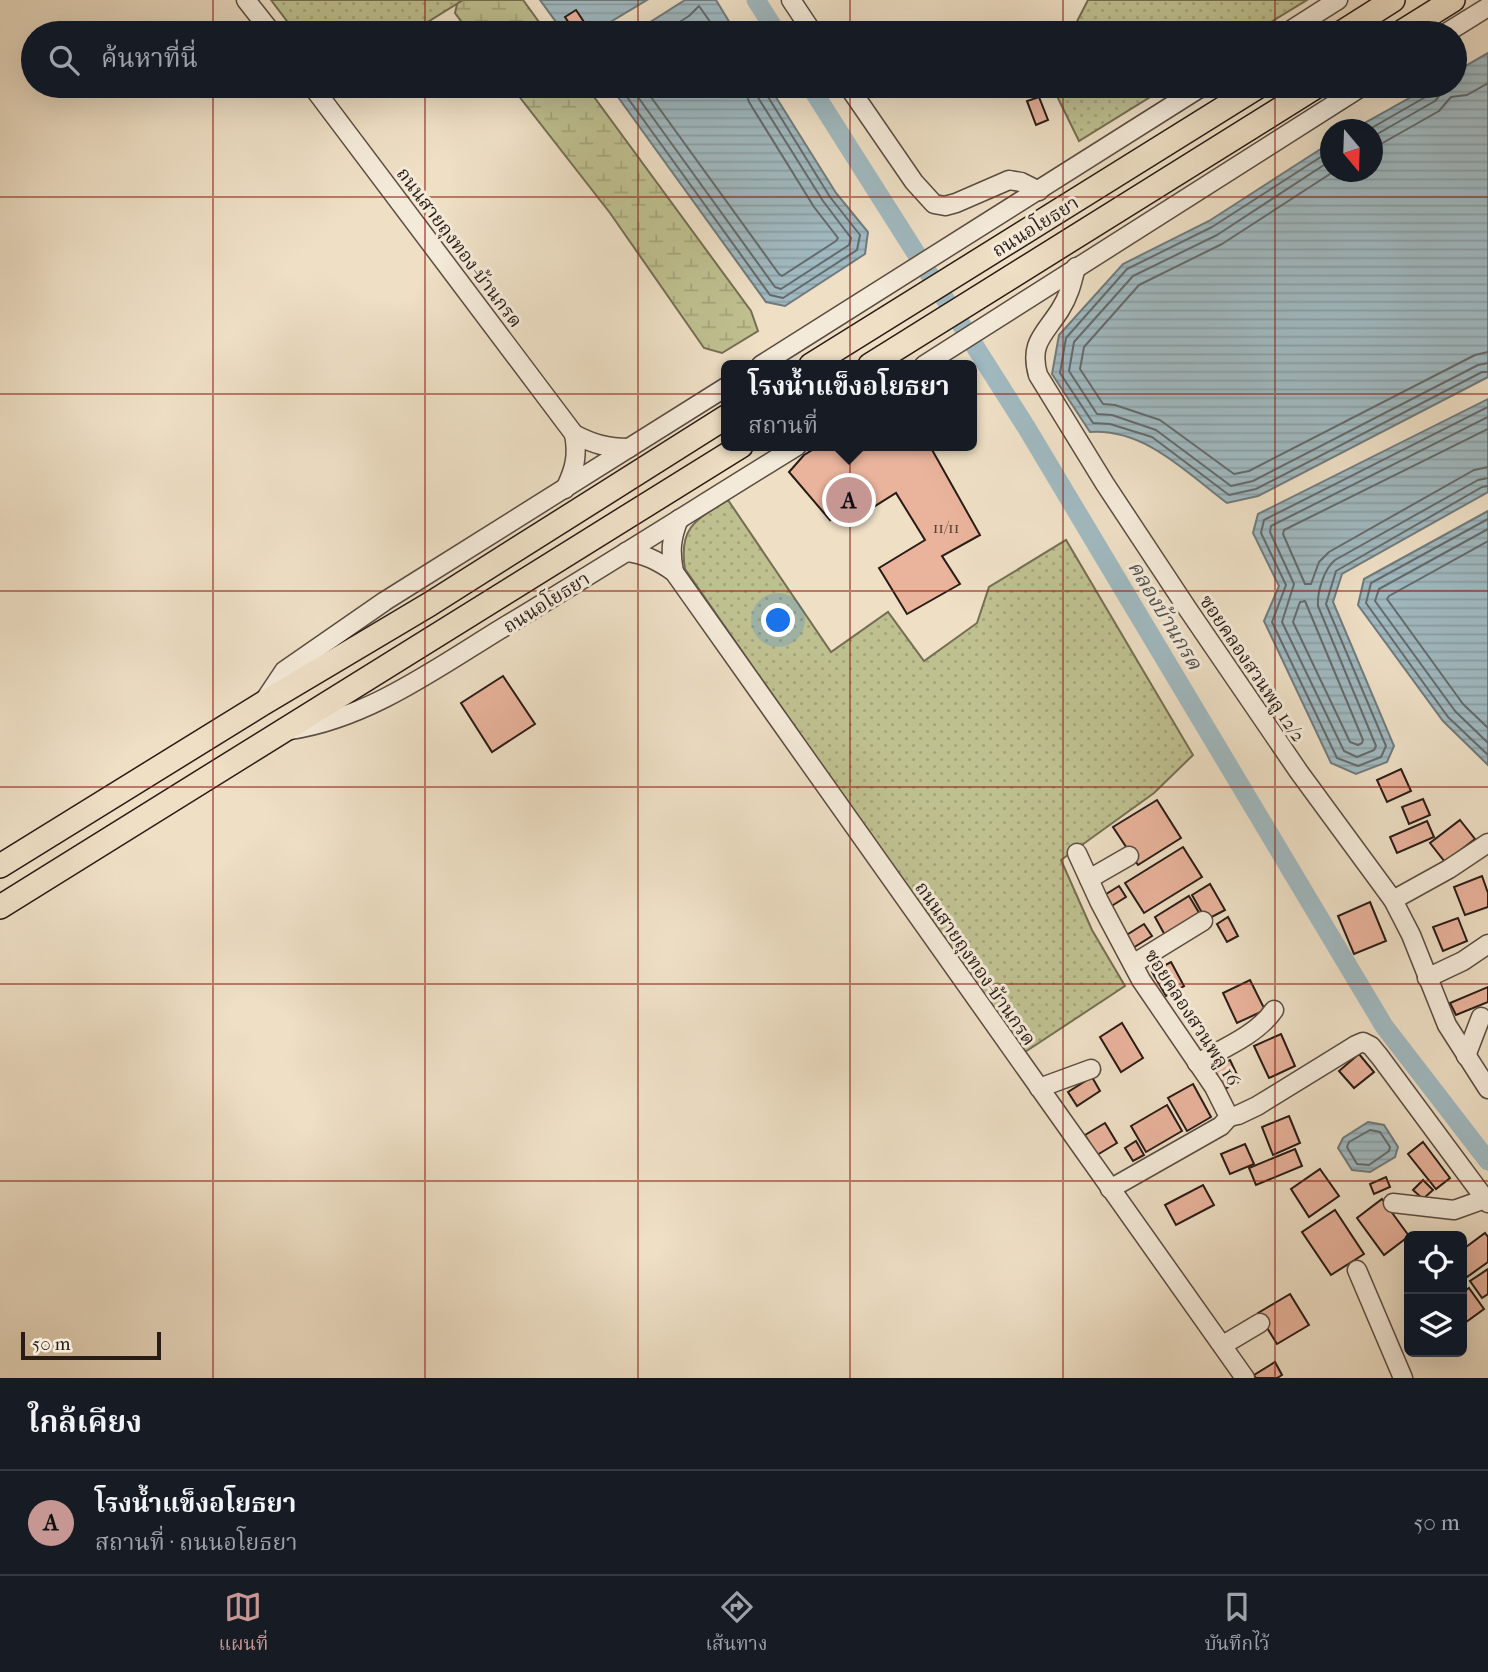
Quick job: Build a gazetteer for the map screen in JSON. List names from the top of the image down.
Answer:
{
  "streets": {
    "main road": ["ถนนอโยธยา"],
    "street": ["ถนนสายถุงทอง-บ้านกรด", "ซอยคลองสวนพลู 12/2", "ซอยคลองสวนพลู 16"]
  },
  "crossings": [
    ["ถนนอโยธยา", "ถนนสายถุงทอง-บ้านกรด"],
    ["ถนนสายถุงทอง-บ้านกรด", "ซอยคลองสวนพลู 16"]
  ],
  "water": ["คลองบ้านกรด"],
  "house_numbers": ["11/11"],
  "scale_bar": "50 m",
  "north": "bottom",
  "page": {
    "search": "ค้นหาที่นี่",
    "popup": ["โรงน้ำแข็งอโยธยา", "สถานที่"],
    "pins": "A",
    "scale": "50 m",
    "heading": "ใกล้เคียง",
    "list": [
      {
        "mark": "A",
        "name": "โรงน้ำแข็งอโยธยา",
        "note": "สถานที่ · ถนนอโยธยา",
        "value": "50 m"
      }
    ],
    "nav": ["แผนที่", "เส้นทาง", "บันทึกไว้"]
  }
}
